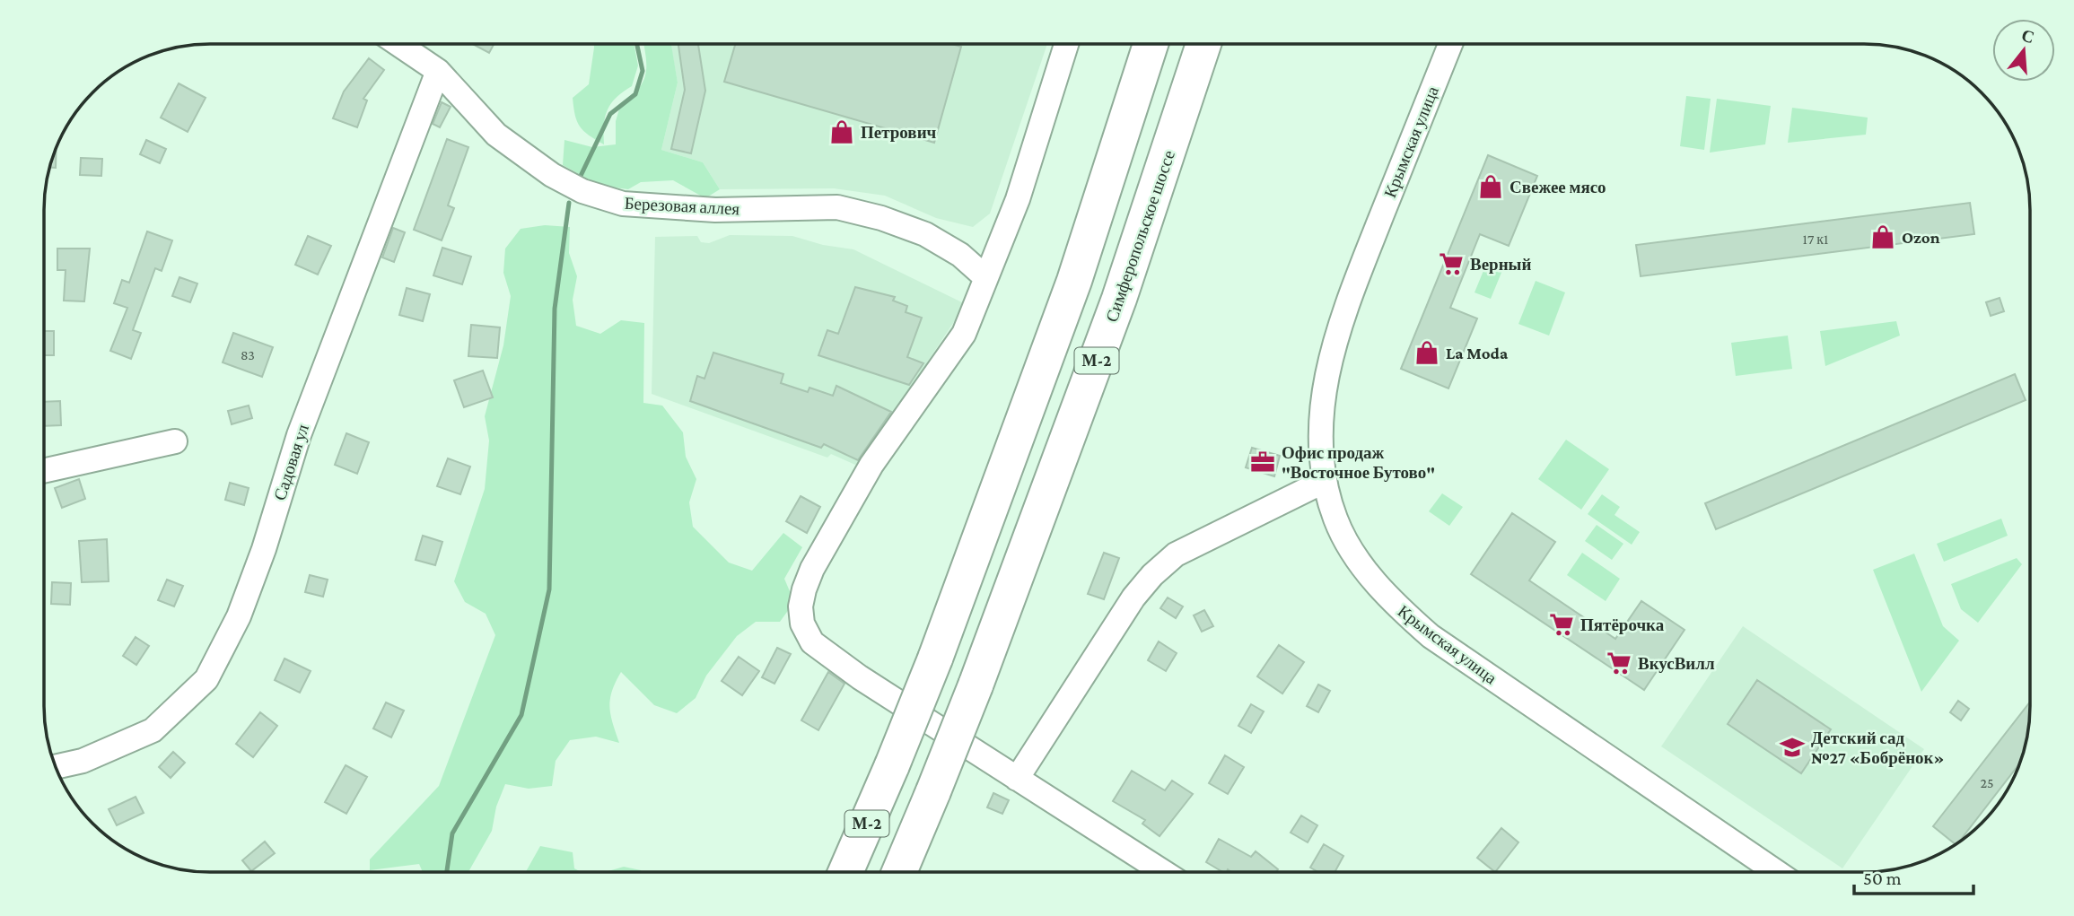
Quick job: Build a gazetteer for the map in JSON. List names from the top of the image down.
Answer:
{
  "streets": {
    "highway": ["Симферопольское шоссе", "М-2"],
    "street": ["Крымская улица", "Березовая аллея", "Садовая ул"]
  },
  "crossings": [
    ["Березовая аллея", "Садовая ул"]
  ],
  "places": {
    "shop": [
      "Петрович",
      "Свежее мясо",
      "Ozon",
      "La Moda"
    ],
    "supermarket": ["Верный", "Пятёрочка", "ВкусВилл"],
    "office": ["Офис продаж \"Восточное Бутово\""],
    "school or university": ["Детский сад №27 «Бобрёнок»"]
  },
  "house_numbers": ["17 к1", "83", "25"],
  "scale_bar": "50 m",
  "north": "top"
}
